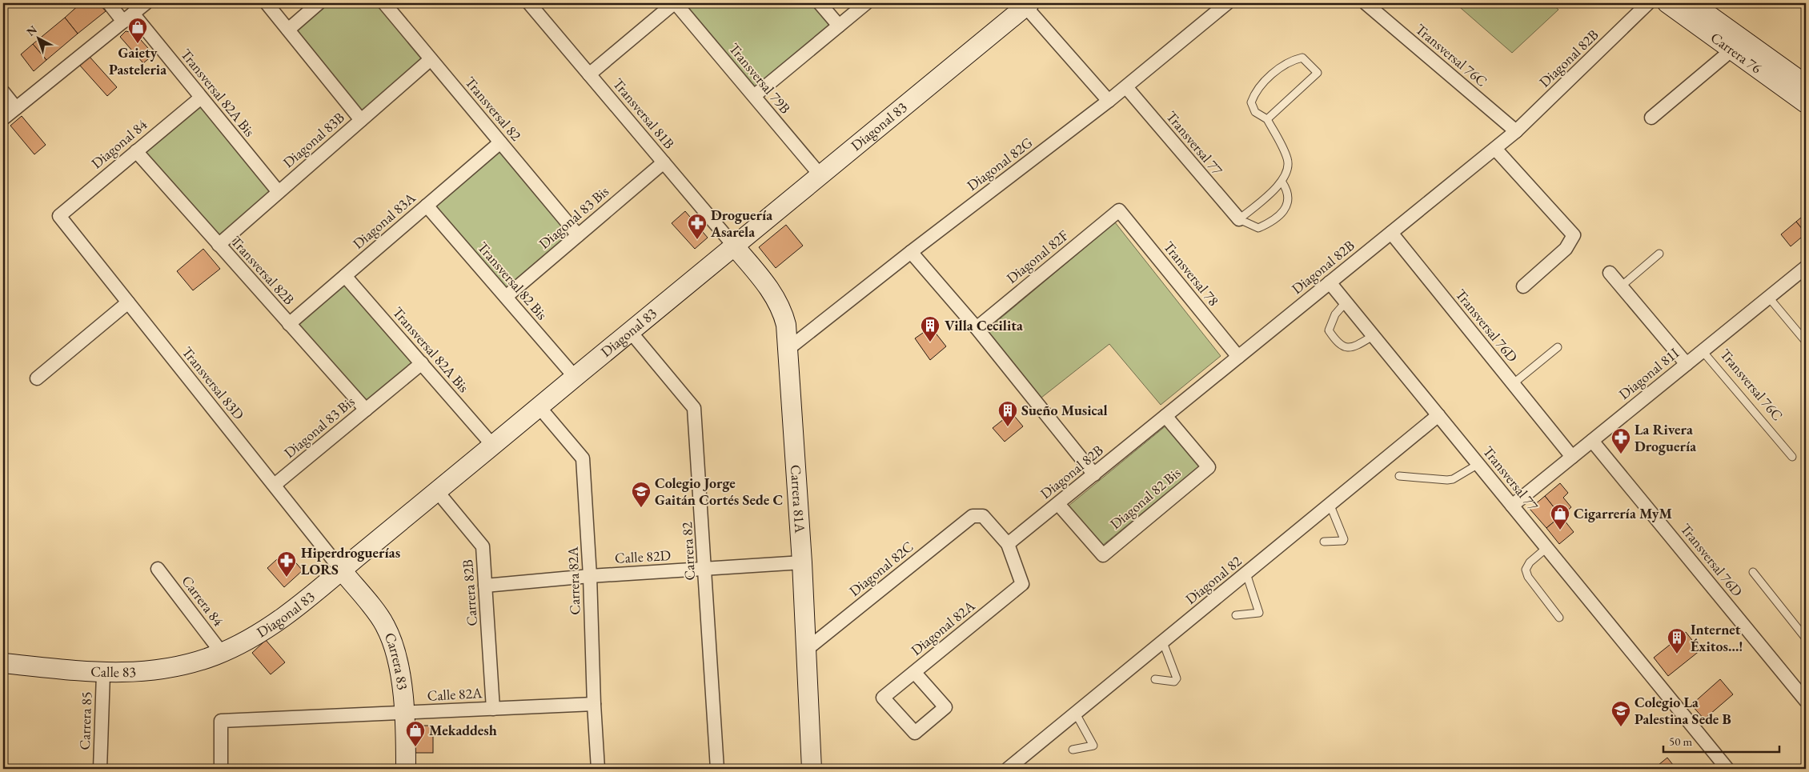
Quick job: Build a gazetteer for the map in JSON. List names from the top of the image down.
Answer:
{
  "streets": {
    "street": [
      "Carrera 76",
      "Transversal 76C",
      "Diagonal 82B",
      "Transversal 79B",
      "Transversal 82A Bis",
      "Transversal 82",
      "Transversal 81B",
      "Diagonal 83",
      "Diagonal 83B",
      "Transversal 77",
      "Diagonal 84",
      "Diagonal 82G",
      "Diagonal 83 Bis",
      "Diagonal 83A",
      "Diagonal 82F",
      "Transversal 82B",
      "Transversal 78",
      "Transversal 82 Bis",
      "Transversal 76D",
      "Diagonal 81I",
      "Transversal 83D",
      "Carrera 81A",
      "Diagonal 82 Bis",
      "Carrera 82",
      "Calle 82D",
      "Diagonal 82C",
      "Diagonal 82",
      "Carrera 82A",
      "Carrera 82B",
      "Carrera 84",
      "Diagonal 82A",
      "Carrera 83",
      "Calle 83",
      "Calle 82A",
      "Carrera 85"
    ]
  },
  "crossings": [
    ["Transversal 76C", "Diagonal 82B"],
    ["Transversal 76C", "Diagonal 81I"],
    ["Diagonal 82B", "Transversal 77"],
    ["Diagonal 82B", "Transversal 78"],
    ["Diagonal 82B", "Transversal 76D"],
    ["Diagonal 82B", "Diagonal 82 Bis"],
    ["Diagonal 82B", "Diagonal 82C"],
    ["Diagonal 82B", "Diagonal 82A"],
    ["Transversal 79B", "Diagonal 83"],
    ["Transversal 82A Bis", "Diagonal 83"],
    ["Transversal 82A Bis", "Diagonal 83B"],
    ["Transversal 82A Bis", "Diagonal 84"],
    ["Transversal 82A Bis", "Diagonal 83 Bis"],
    ["Transversal 82A Bis", "Diagonal 83A"],
    ["Transversal 82", "Diagonal 83B"],
    ["Transversal 82", "Diagonal 83 Bis"],
    ["Transversal 82", "Diagonal 83A"],
    ["Transversal 81B", "Diagonal 83"],
    ["Transversal 81B", "Diagonal 83 Bis"],
    ["Transversal 81B", "Carrera 81A"],
    ["Diagonal 83", "Transversal 82 Bis"],
    ["Diagonal 83", "Transversal 83D"],
    ["Diagonal 83", "Carrera 81A"],
    ["Diagonal 83", "Carrera 82"],
    ["Diagonal 83", "Carrera 82A"],
    ["Diagonal 83", "Carrera 82B"],
    ["Diagonal 83", "Carrera 84"],
    ["Diagonal 83", "Carrera 83"],
    ["Diagonal 83", "Calle 83"],
    ["Diagonal 83B", "Transversal 82B"],
    ["Transversal 77", "Diagonal 82G"],
    ["Transversal 77", "Diagonal 81I"],
    ["Transversal 77", "Diagonal 82"],
    ["Diagonal 84", "Transversal 82B"],
    ["Diagonal 84", "Transversal 83D"],
    ["Diagonal 82G", "Carrera 81A"],
    ["Diagonal 83 Bis", "Transversal 82B"],
    ["Diagonal 83 Bis", "Transversal 82 Bis"],
    ["Diagonal 83 Bis", "Transversal 83D"],
    ["Diagonal 83A", "Transversal 82B"],
    ["Diagonal 83A", "Transversal 82 Bis"],
    ["Diagonal 82F", "Transversal 78"],
    ["Transversal 76D", "Diagonal 81I"],
    ["Transversal 83D", "Carrera 83"],
    ["Carrera 81A", "Calle 82D"],
    ["Carrera 81A", "Diagonal 82C"],
    ["Carrera 82", "Calle 82D"],
    ["Calle 82D", "Carrera 82A"],
    ["Calle 82D", "Carrera 82B"],
    ["Diagonal 82C", "Diagonal 82A"],
    ["Carrera 82A", "Calle 82A"],
    ["Carrera 82B", "Calle 82A"],
    ["Carrera 84", "Calle 83"],
    ["Carrera 83", "Calle 82A"],
    ["Calle 83", "Carrera 85"]
  ],
  "places": {
    "shop": ["Gaiety Pasteleria", "Cigarrería MyM", "Mekaddesh"],
    "pharmacy": ["Droguería Asarela", "La Rivera Droguería", "Hiperdroguerías LORS"],
    "building": ["Villa Cecilita", "Sueño Musical", "Internet Éxitos...!"],
    "school or university": ["Colegio Jorge Gaitán Cortés Sede C", "Colegio La Palestina Sede B"]
  },
  "scale_bar": "50 m",
  "north": "top left"
}
